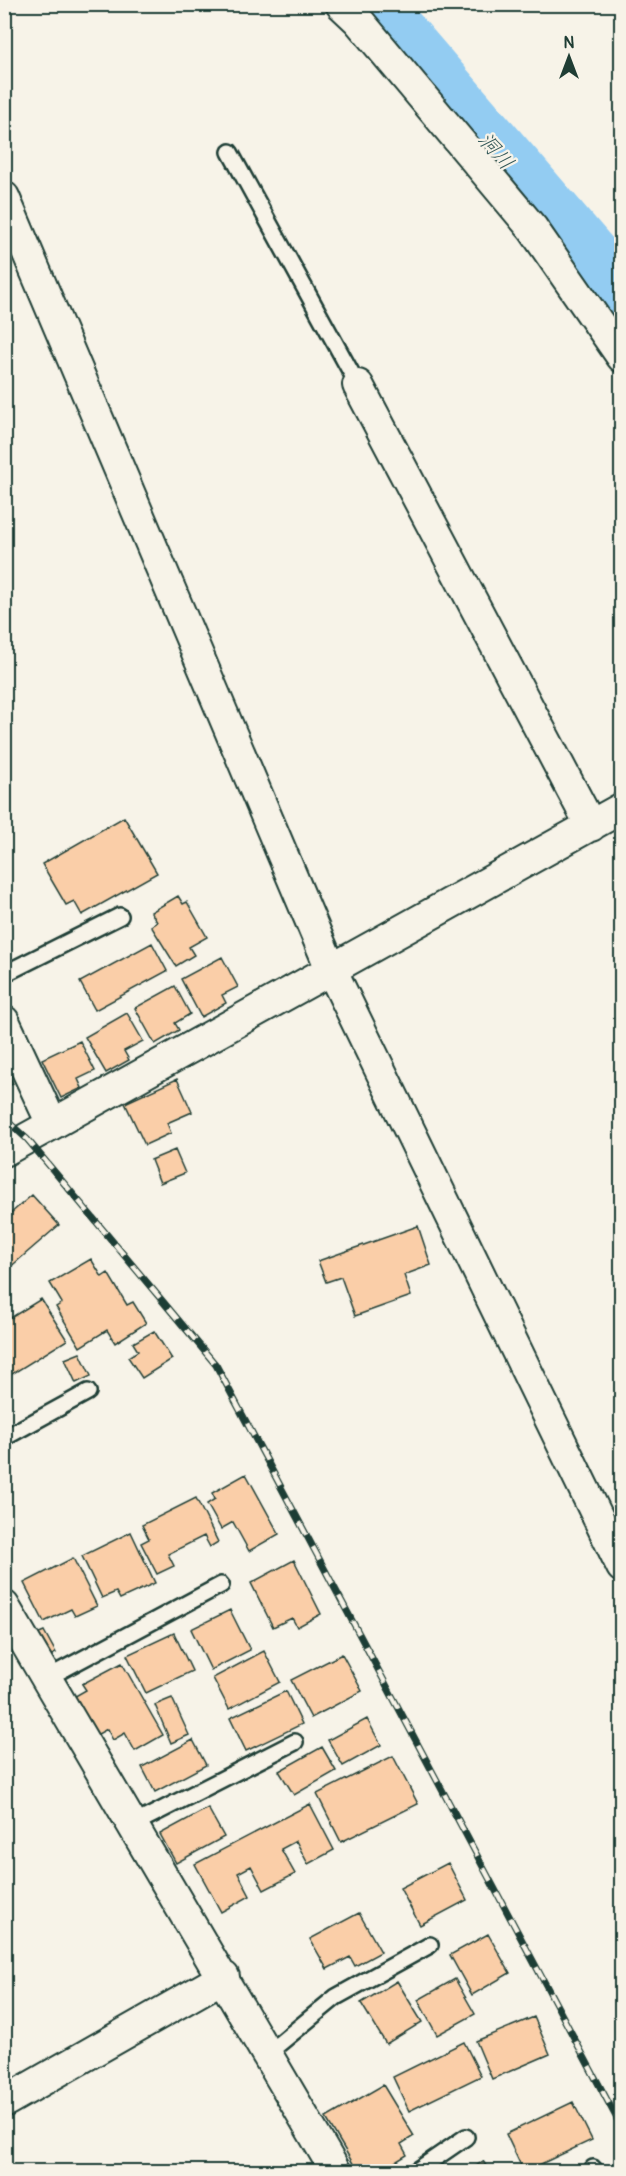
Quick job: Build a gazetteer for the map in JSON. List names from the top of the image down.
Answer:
{
  "water": ["洞川"],
  "north": "top"
}
